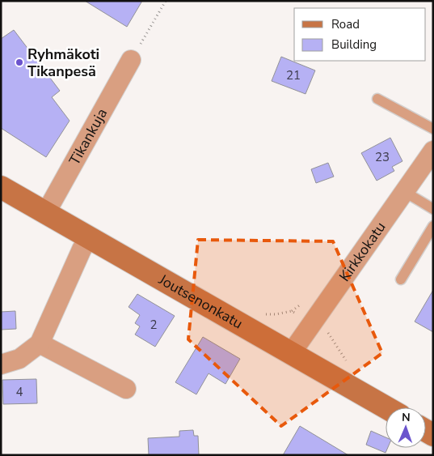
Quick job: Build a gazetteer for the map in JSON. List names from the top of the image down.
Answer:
{
  "streets": {
    "main road": ["Joutsenonkatu"],
    "street": ["Tikankuja", "Kirkkokatu"]
  },
  "crossings": [
    ["Tikankuja", "Joutsenonkatu"],
    ["Kirkkokatu", "Joutsenonkatu"]
  ],
  "places": ["Ryhmäkoti Tikanpesä"],
  "house_numbers": [
    "21",
    "23",
    "2",
    "4"
  ],
  "legend": ["Road", "Building"],
  "north": "top"
}
